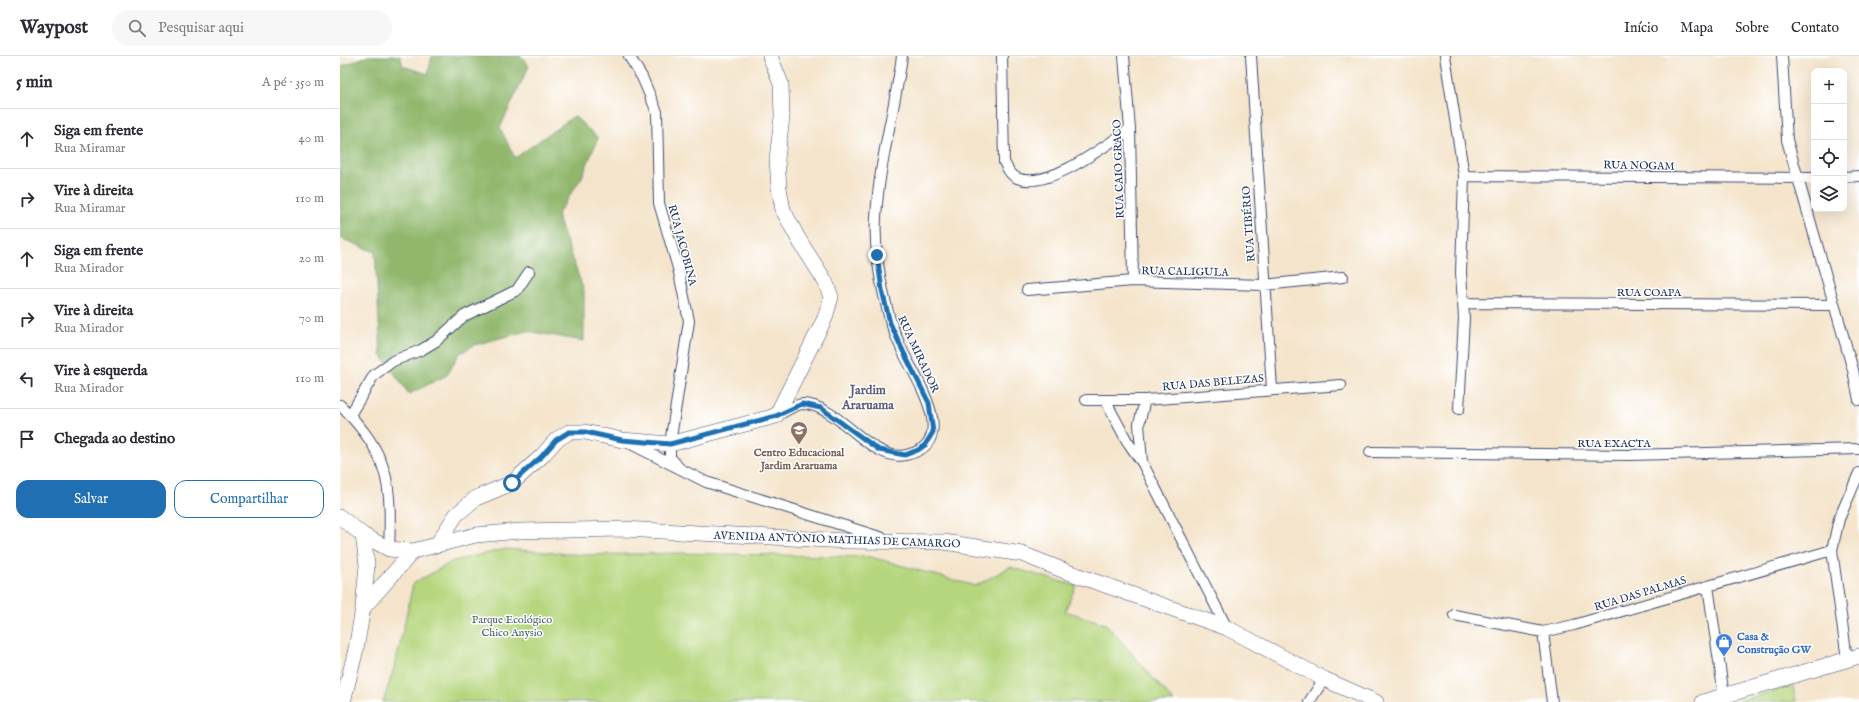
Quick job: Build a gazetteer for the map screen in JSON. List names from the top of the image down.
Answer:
{
  "streets": {
    "street": [
      "RUA NOGAM",
      "RUA CAIO GRACO",
      "RUA TIBÉRIO",
      "RUA JACOBINA",
      "RUA CALIGULA",
      "RUA COAPA",
      "RUA MIRADOR",
      "RUA DAS BELEZAS",
      "RUA EXACTA",
      "AVENIDA ANTÔNIO MATHIAS DE CAMARGO",
      "RUA DAS PALMAS"
    ]
  },
  "crossings": [
    ["RUA CAIO GRACO", "RUA CALIGULA"],
    ["RUA TIBÉRIO", "RUA CALIGULA"],
    ["RUA TIBÉRIO", "RUA DAS BELEZAS"]
  ],
  "districts": ["Jardim Araruama"],
  "parks": ["Parque Ecológico Chico Anysio"],
  "places": {
    "school or university": ["Centro Educacional Jardim Araruama"],
    "shop": ["Casa & Construção GW"]
  },
  "page": {
    "header": "Waypost",
    "search": "Pesquisar aqui",
    "nav": [
      "Início",
      "Mapa",
      "Sobre",
      "Contato"
    ],
    "heading": ["5 min", "A pé · 350 m"],
    "map_buttons": ["+", "−"],
    "list": [
      ["Siga em frente", "Rua Miramar", "40 m"],
      ["Vire à direita", "Rua Miramar", "110 m"],
      ["Siga em frente", "Rua Mirador", "20 m"],
      ["Vire à direita", "Rua Mirador", "70 m"],
      ["Vire à esquerda", "Rua Mirador", "110 m"],
      "Chegada ao destino"
    ],
    "buttons": ["Salvar", "Compartilhar"]
  }
}
